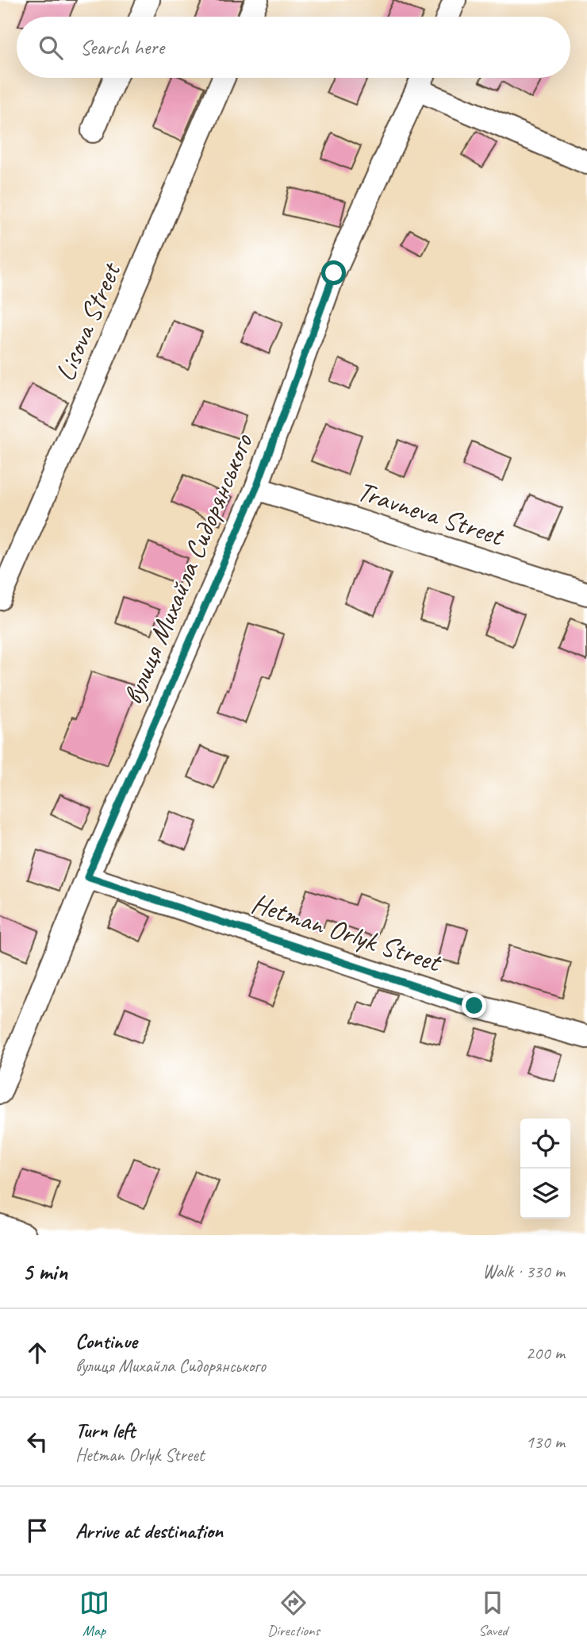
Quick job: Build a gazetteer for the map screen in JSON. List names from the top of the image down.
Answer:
{
  "streets": {
    "street": [
      "Lisova Street",
      "Travneva Street",
      "вулиця Михайла Сидорянського",
      "Hetman Orlyk Street"
    ]
  },
  "crossings": [
    ["Travneva Street", "вулиця Михайла Сидорянського"],
    ["вулиця Михайла Сидорянського", "Hetman Orlyk Street"]
  ],
  "page": {
    "search": "Search here",
    "heading": ["5 min", "Walk · 330 m"],
    "list": [
      ["Continue", "вулиця Михайла Сидорянського", "200 m"],
      ["Turn left", "Hetman Orlyk Street", "130 m"],
      "Arrive at destination"
    ],
    "nav": ["Map", "Directions", "Saved"]
  }
}
